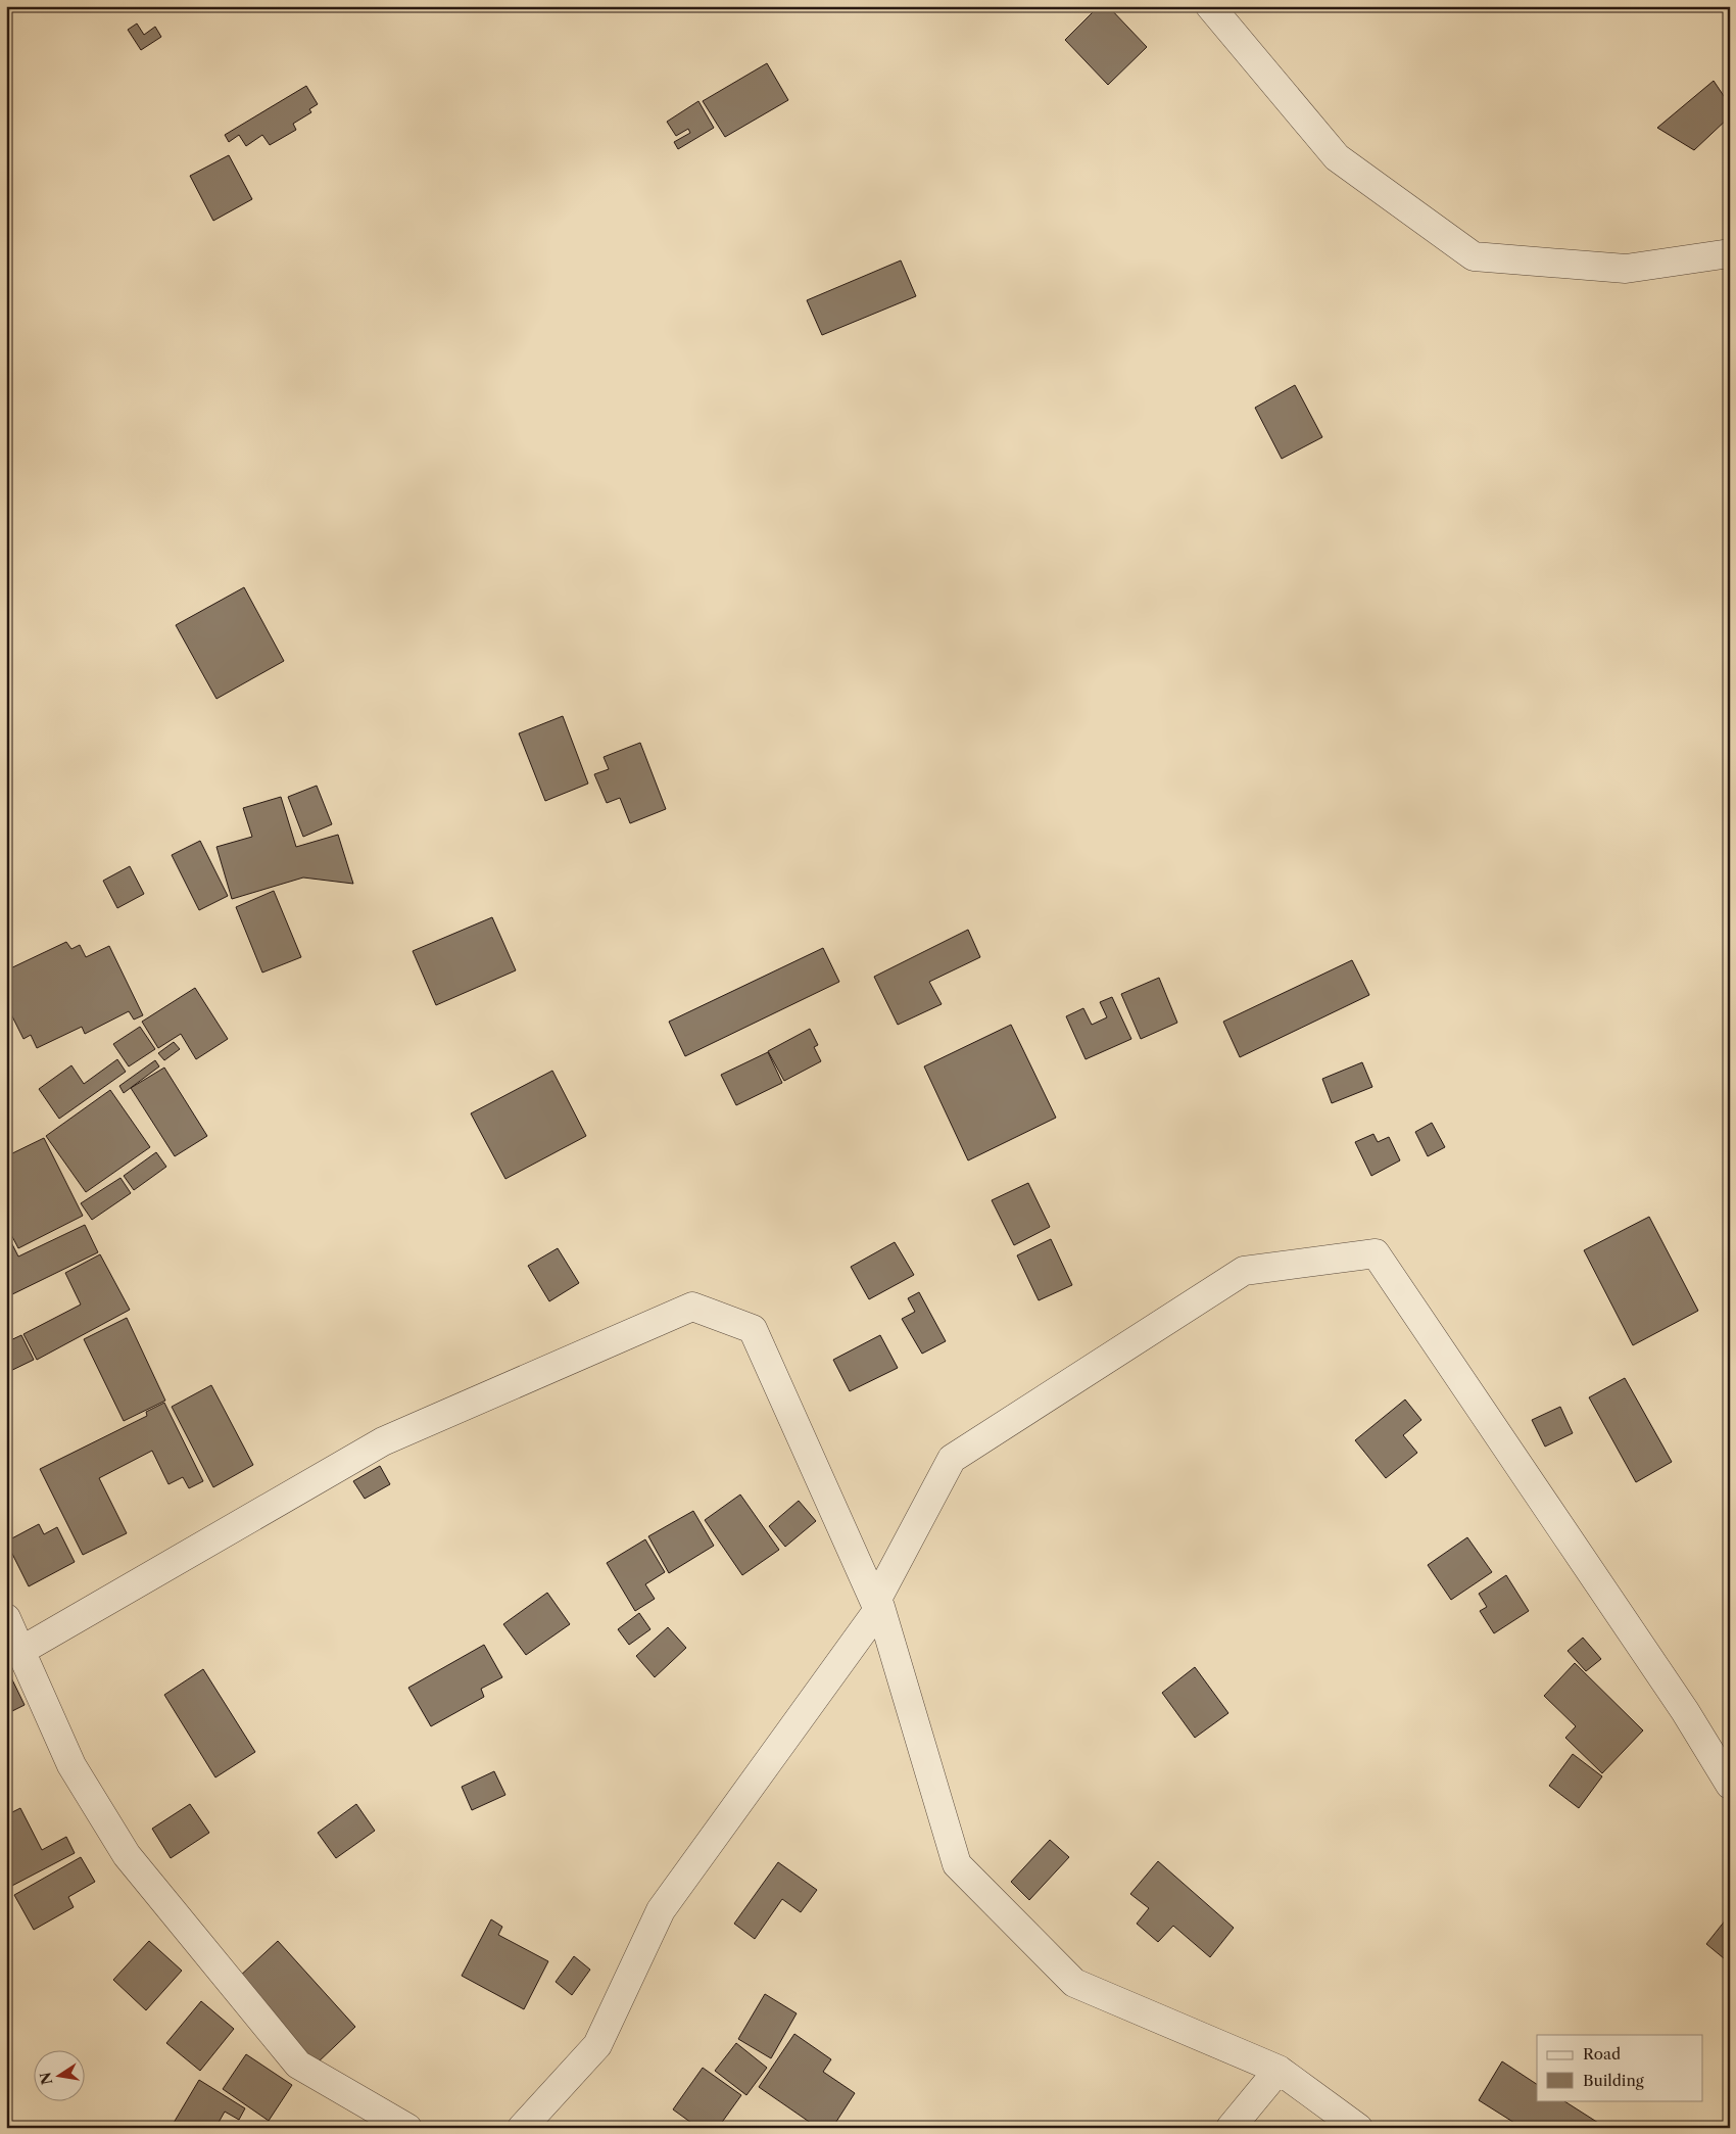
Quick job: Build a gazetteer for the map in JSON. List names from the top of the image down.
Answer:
{
  "legend": ["Road", "Building"],
  "north": "left"
}
